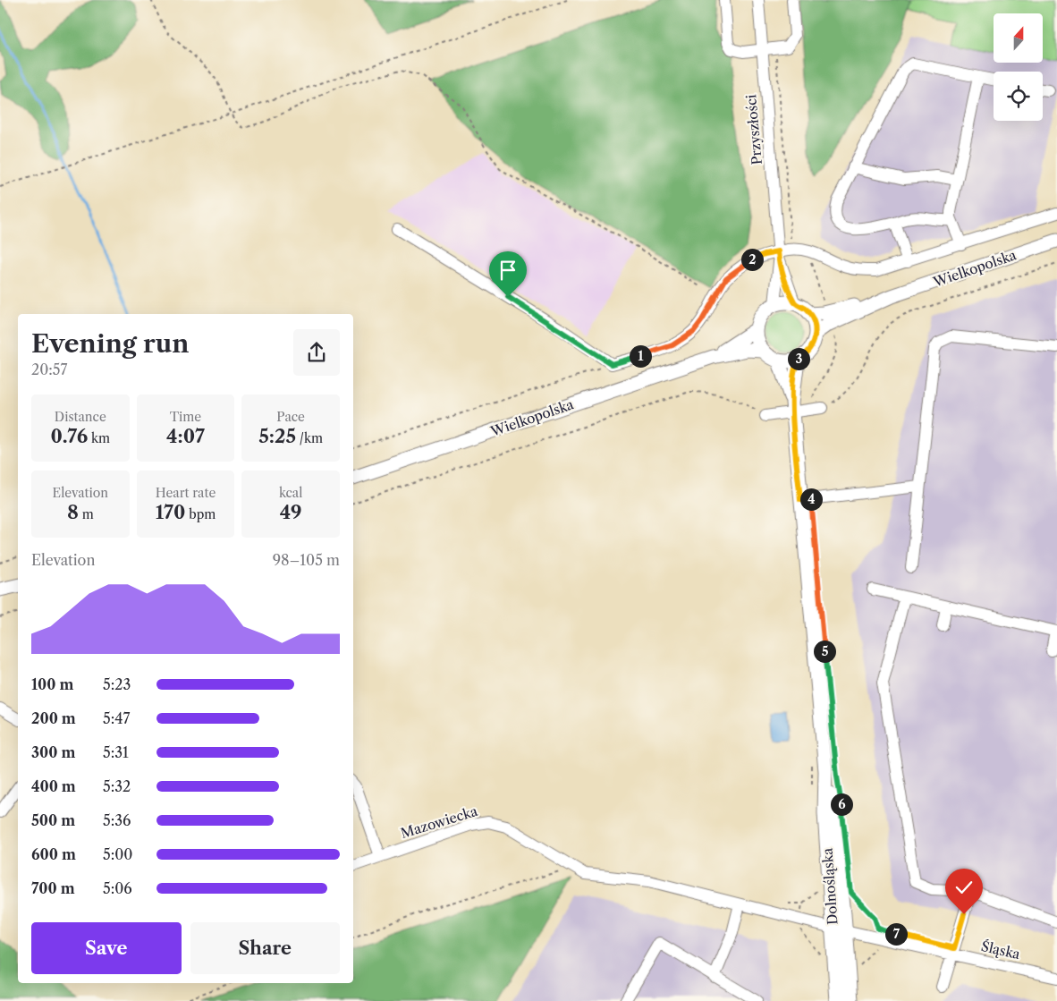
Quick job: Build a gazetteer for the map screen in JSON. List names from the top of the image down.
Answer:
{
  "streets": {
    "main road": ["Wielkopolska", "Dolnośląska"],
    "street": ["Przyszłości", "Mazowiecka", "Śląska"]
  },
  "crossings": [
    ["Przyszłości", "Wielkopolska"],
    ["Przyszłości", "Dolnośląska"],
    ["Wielkopolska", "Dolnośląska"],
    ["Mazowiecka", "Śląska"],
    ["Dolnośląska", "Śląska"]
  ],
  "north": "top",
  "page": {
    "pins": [
      "2",
      "1",
      "3",
      "4",
      "5",
      "6",
      "7"
    ],
    "heading": ["Evening run", "20:57"],
    "stats": [
      ["Distance", "0.76 km"],
      ["Time", "4:07"],
      ["Pace", "5:25 /km"],
      ["Elevation", "8 m"],
      ["Heart rate", "170 bpm"],
      ["kcal", "49"]
    ],
    "chart": ["Elevation", "98–105 m"],
    "list": [
      {
        "name": "100 m",
        "note": "5:23"
      },
      {
        "name": "200 m",
        "note": "5:47"
      },
      {
        "name": "300 m",
        "note": "5:31"
      },
      {
        "name": "400 m",
        "note": "5:32"
      },
      {
        "name": "500 m",
        "note": "5:36"
      },
      {
        "name": "600 m",
        "note": "5:00"
      },
      {
        "name": "700 m",
        "note": "5:06"
      }
    ],
    "buttons": ["Save", "Share"]
  }
}
